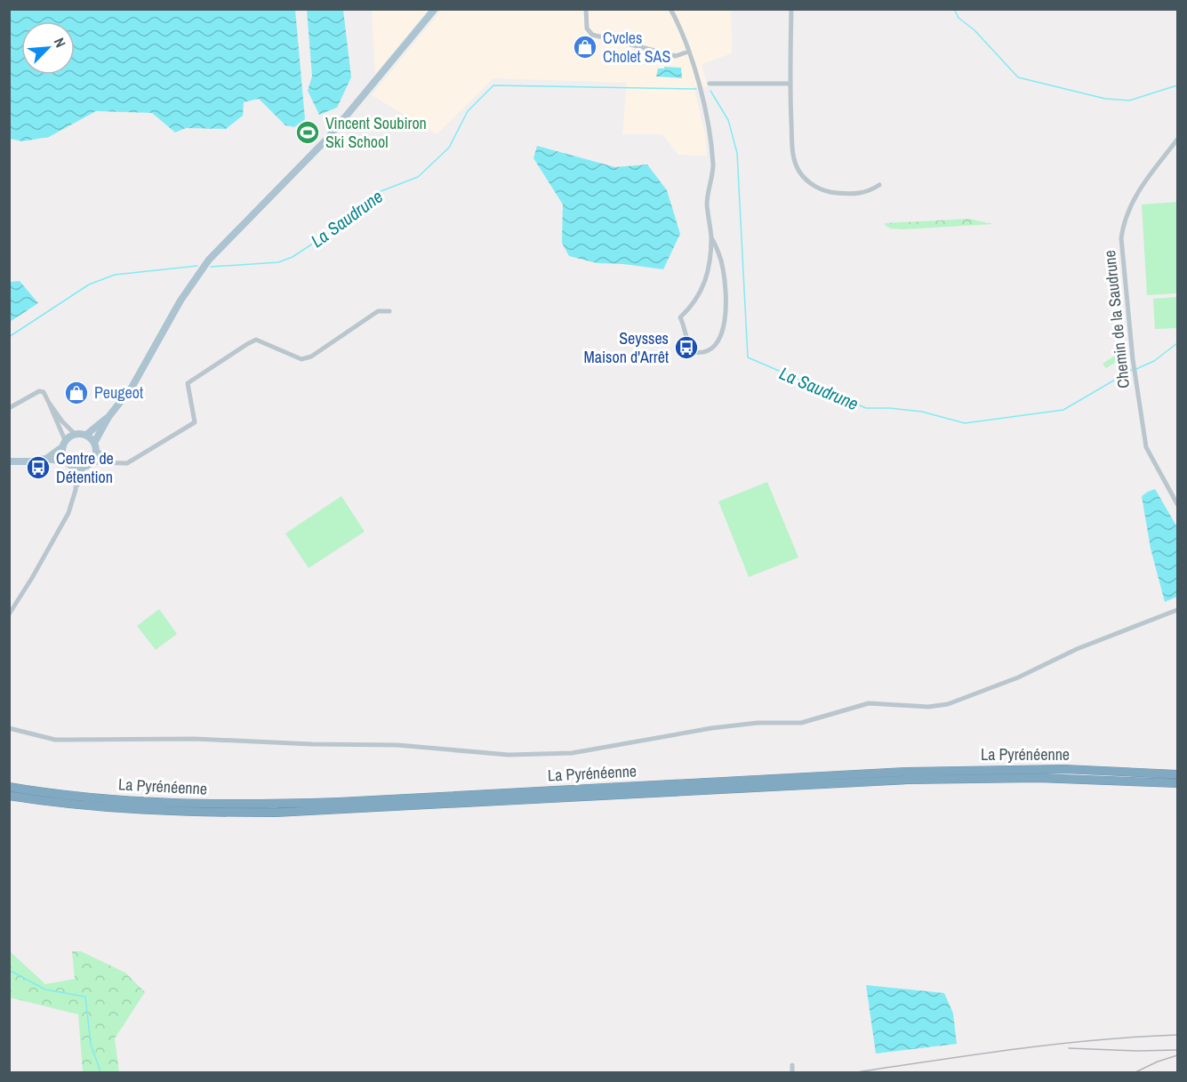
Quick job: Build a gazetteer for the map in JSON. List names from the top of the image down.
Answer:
{
  "streets": {
    "highway": ["La Pyrénéenne"],
    "street": ["Chemin de la Saudrune"]
  },
  "water": ["La Saudrune"],
  "places": {
    "shop": ["Cvcles Cholet SAS", "Peugeot"],
    "sports": ["Vincent Soubiron Ski School"],
    "bus stop": ["Seysses Maison d'Arrêt", "Centre de Détention"]
  },
  "north": "top right"
}
